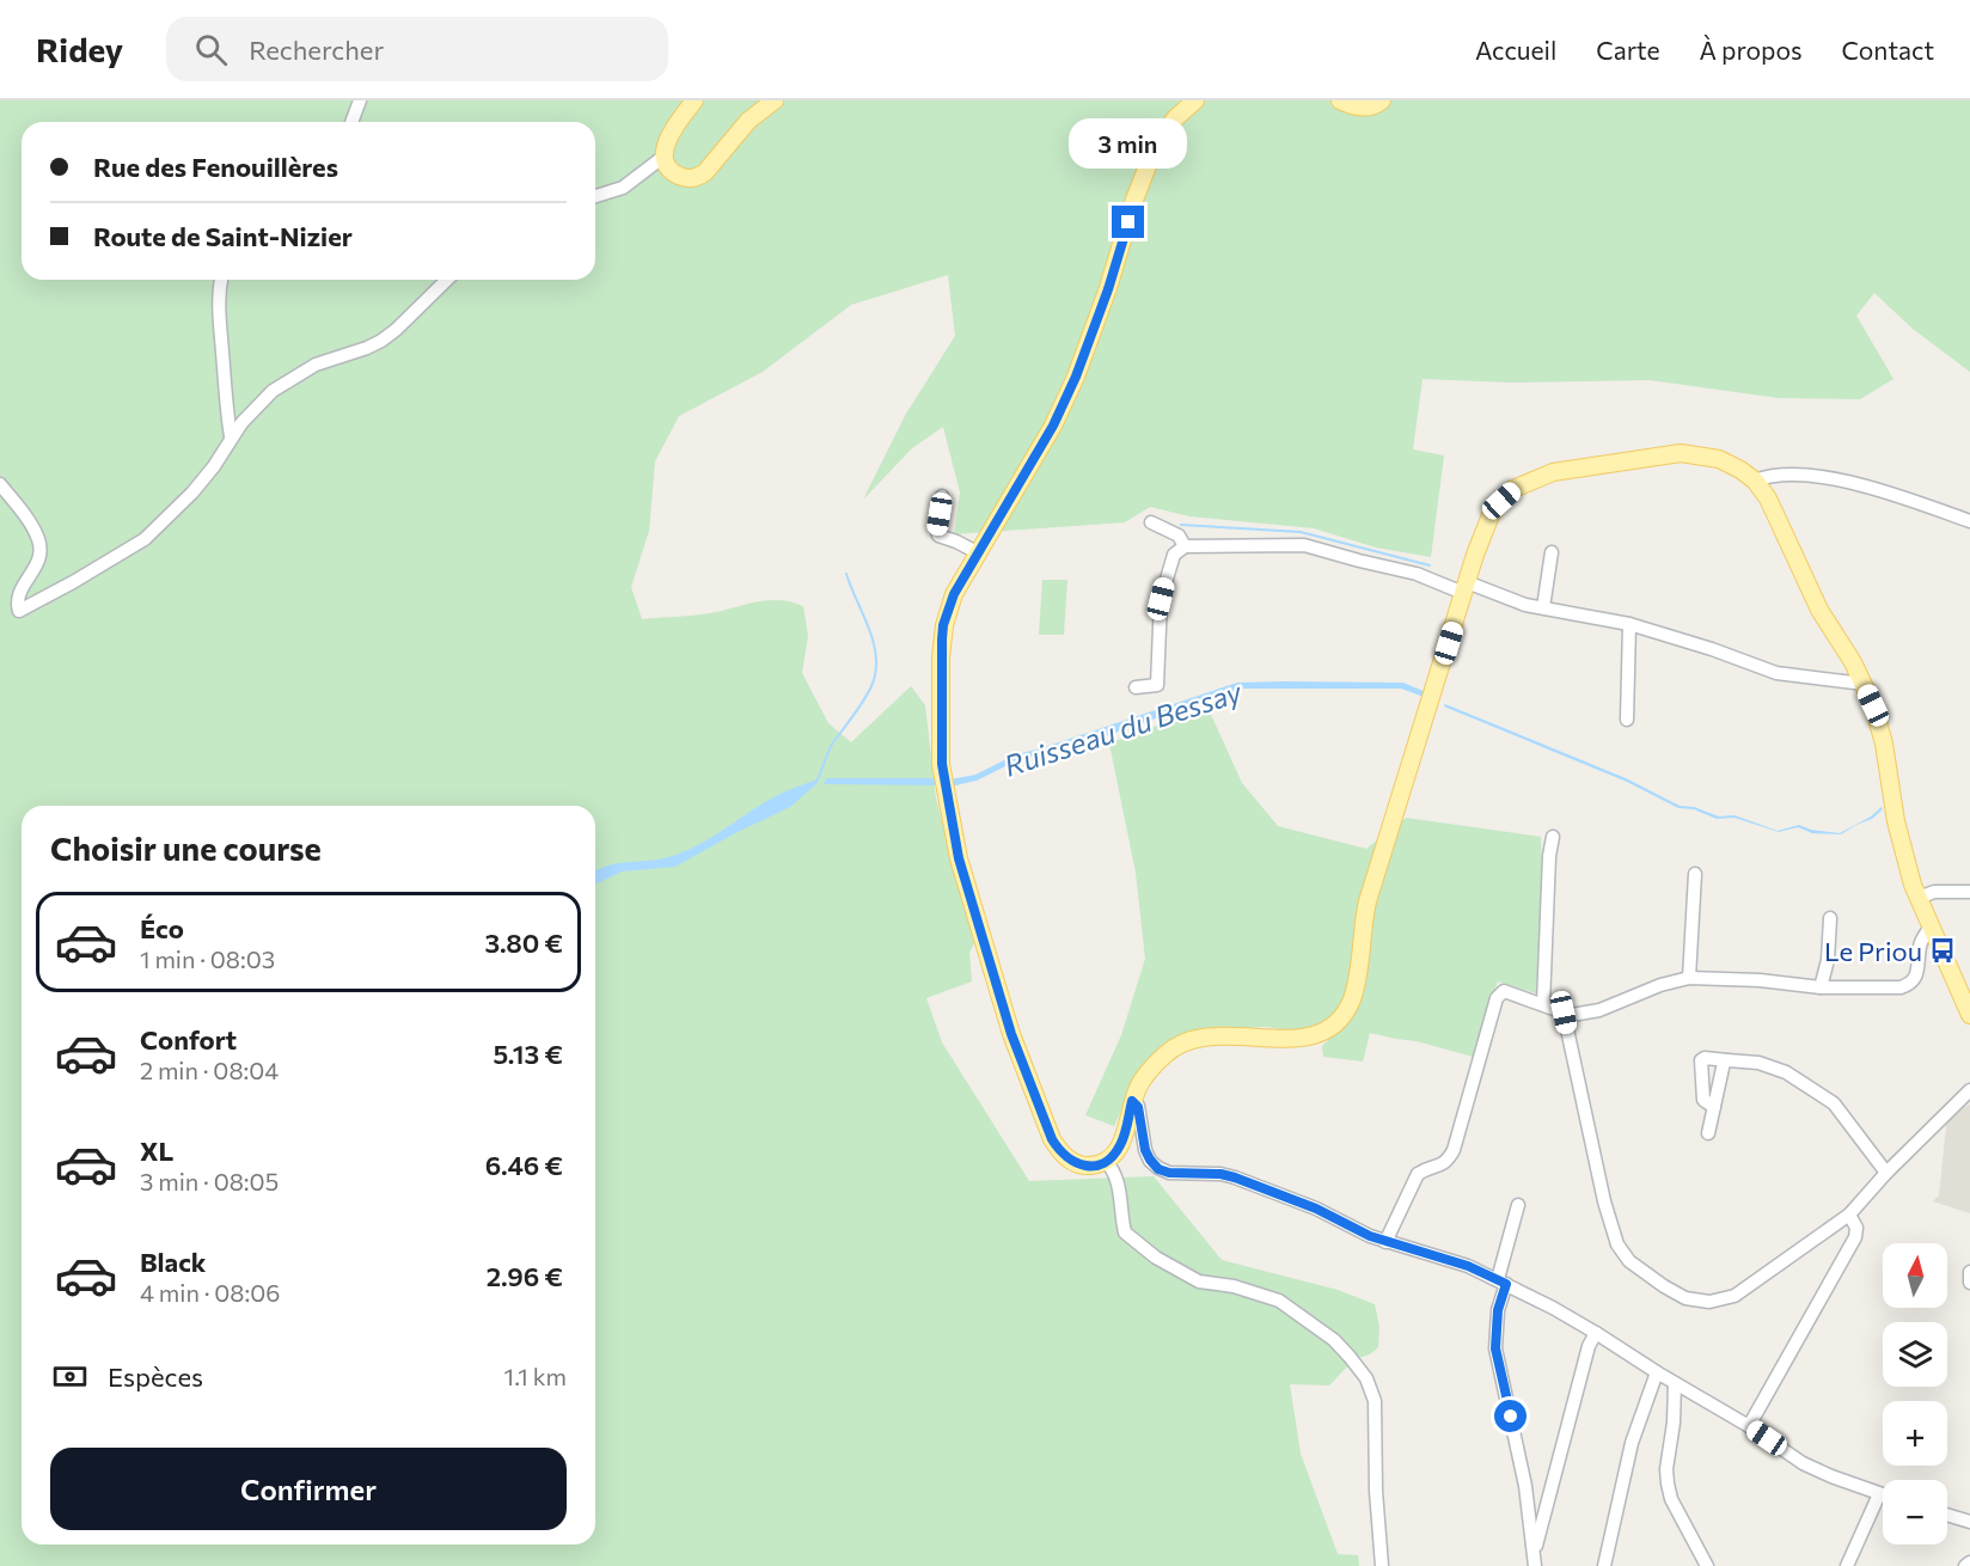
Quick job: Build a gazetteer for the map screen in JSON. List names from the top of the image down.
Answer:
{
  "water": ["Ruisseau du Bessay"],
  "places": {
    "bus stop": ["Le Priou"]
  },
  "north": "top",
  "page": {
    "header": "Ridey",
    "search": "Rechercher",
    "nav": [
      "Accueil",
      "Carte",
      "À propos",
      "Contact"
    ],
    "bubble": "3 min",
    "banner": ["Rue des Fenouillères", "Route de Saint-Nizier"],
    "heading": "Choisir une course",
    "list": [
      {
        "name": "Éco",
        "note": "1 min · 08:03",
        "value": "3.80 €"
      },
      {
        "name": "Confort",
        "note": "2 min · 08:04",
        "value": "5.13 €"
      },
      {
        "name": "XL",
        "note": "3 min · 08:05",
        "value": "6.46 €"
      },
      {
        "name": "Black",
        "note": "4 min · 08:06",
        "value": "2.96 €"
      }
    ],
    "map_buttons": ["+", "−"],
    "pay": ["Espèces", "1.1 km"],
    "buttons": "Confirmer"
  }
}
